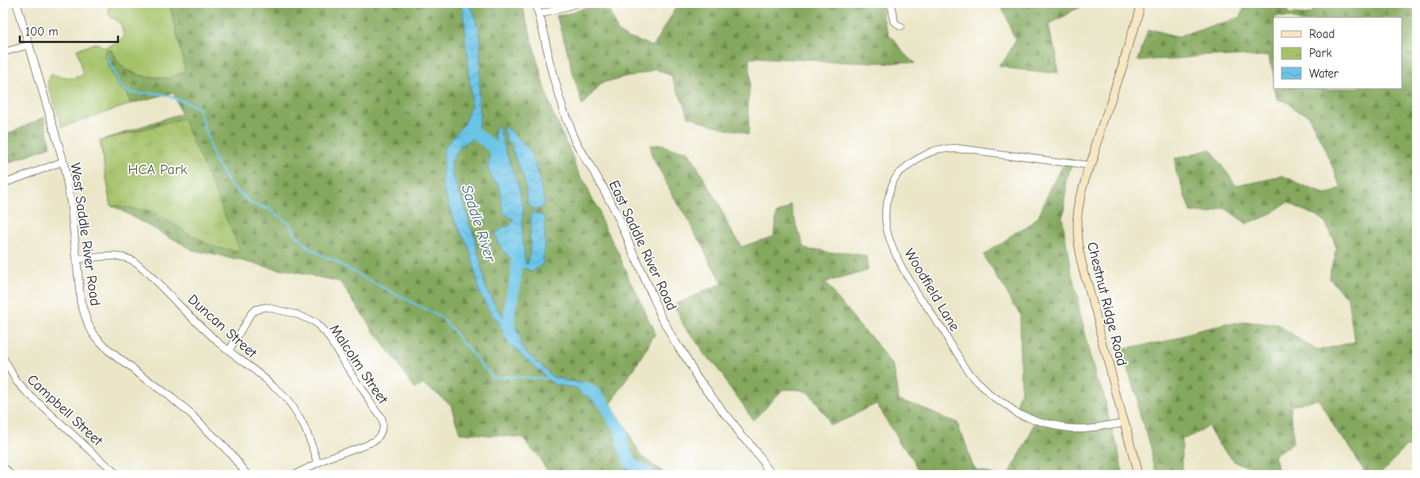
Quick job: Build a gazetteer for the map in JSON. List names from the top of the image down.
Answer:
{
  "streets": {
    "main road": ["Chestnut Ridge Road"],
    "street": [
      "West Saddle River Road",
      "East Saddle River Road",
      "Woodfield Lane",
      "Duncan Street",
      "Malcolm Street",
      "Campbell Street"
    ]
  },
  "crossings": [
    ["West Saddle River Road", "Duncan Street"],
    ["Woodfield Lane", "Chestnut Ridge Road"],
    ["Duncan Street", "Malcolm Street"]
  ],
  "water": ["Saddle River"],
  "parks": ["HCA Park"],
  "legend": ["Road", "Park", "Water"],
  "scale_bar": "100 m"
}
